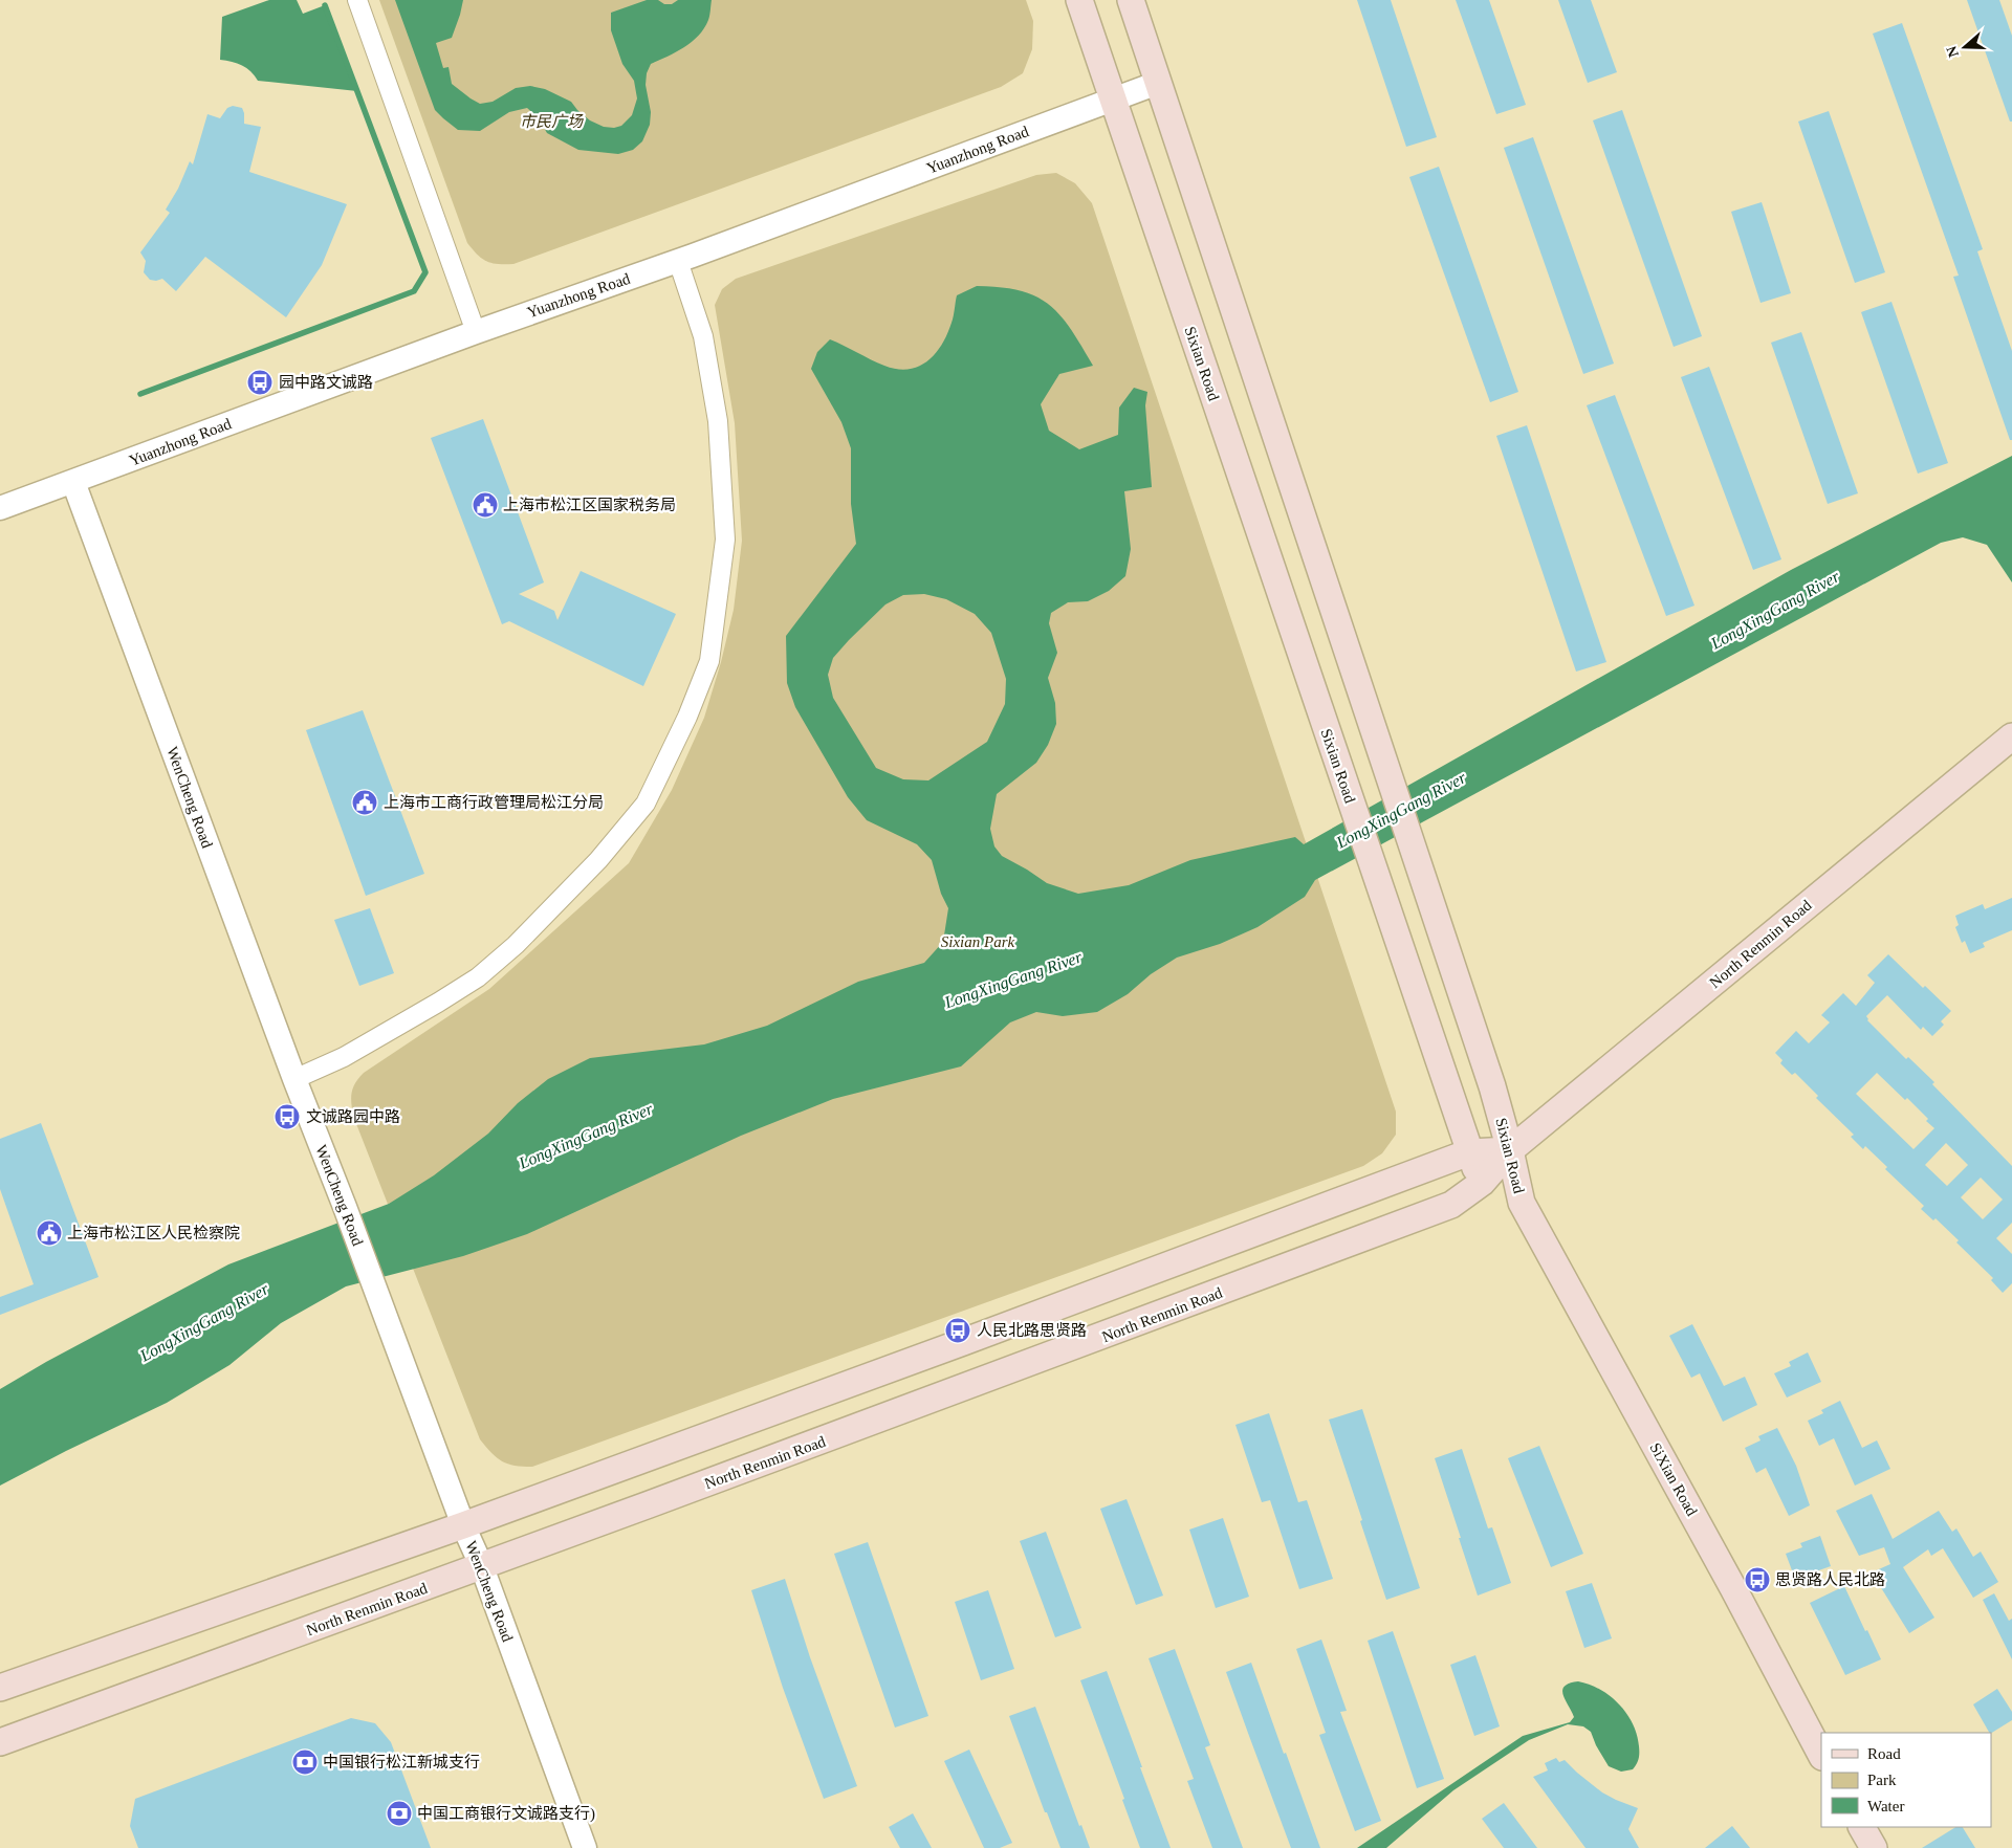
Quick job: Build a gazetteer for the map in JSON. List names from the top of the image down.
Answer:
{
  "streets": {
    "main road": ["Sixian Road", "North Renmin Road", "SiXian Road"],
    "street": ["Yuanzhong Road", "WenCheng Road"]
  },
  "crossings": [
    ["Yuanzhong Road", "Sixian Road"],
    ["Yuanzhong Road", "WenCheng Road"],
    ["Sixian Road", "North Renmin Road"],
    ["Sixian Road", "SiXian Road"],
    ["WenCheng Road", "North Renmin Road"]
  ],
  "water": ["LongXingGang River"],
  "parks": ["市民广场", "Sixian Park"],
  "places": {
    "bus stop": [
      "园中路文诚路",
      "文诚路园中路",
      "人民北路思贤路",
      "思贤路人民北路"
    ],
    "public building": ["上海市松江区国家税务局", "上海市工商行政管理局松江分局", "上海市松江区人民检察院"],
    "bank": ["中国银行松江新城支行", "中国工商银行文诚路支行)"]
  },
  "legend": ["Road", "Park", "Water"],
  "north": "left"
}
